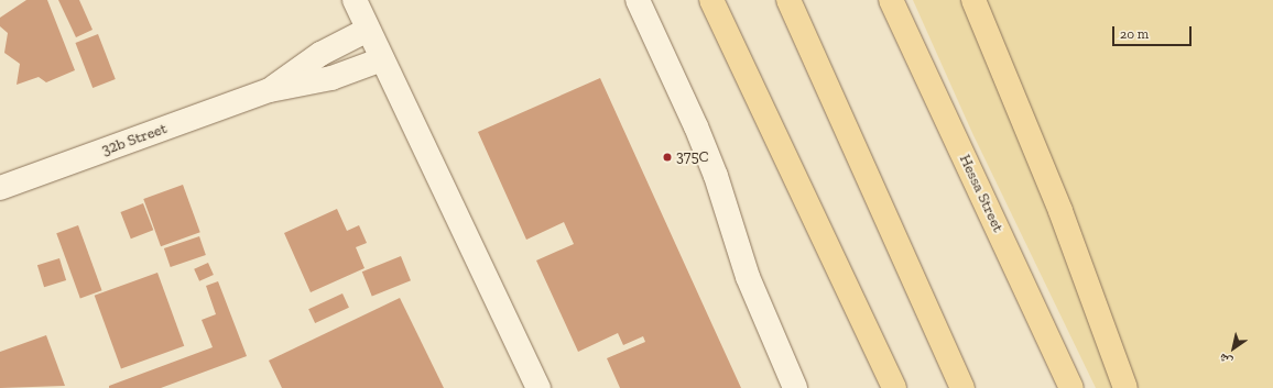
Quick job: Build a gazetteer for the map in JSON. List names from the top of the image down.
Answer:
{
  "streets": {
    "main road": ["Hessa Street"],
    "street": ["32b Street"]
  },
  "places": ["375C"],
  "scale_bar": "20 m",
  "north": "bottom left"
}
